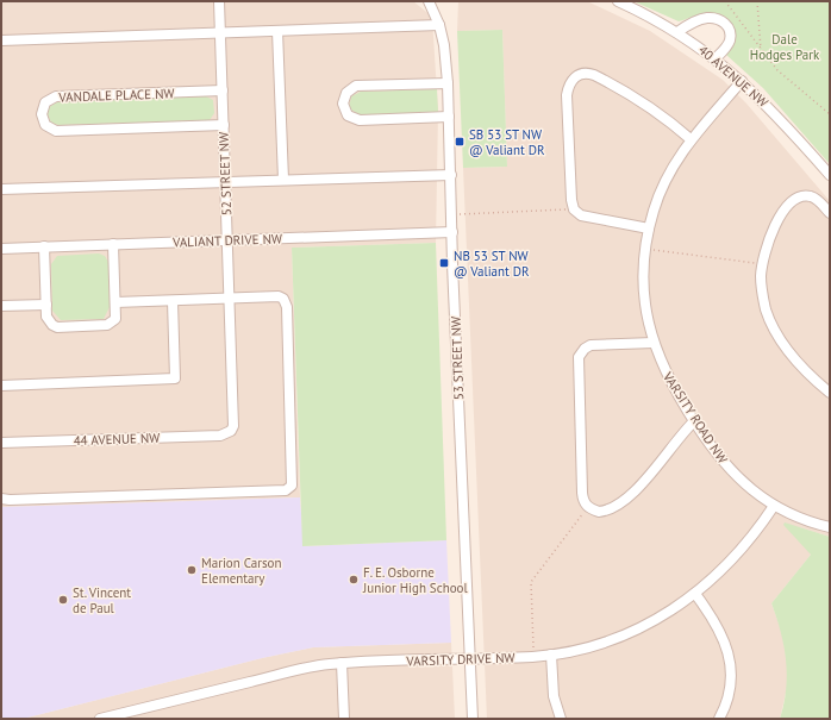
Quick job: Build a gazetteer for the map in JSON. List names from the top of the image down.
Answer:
{
  "streets": {
    "street": [
      "40 AVENUE NW",
      "VANDALE PLACE NW",
      "52 STREET NW",
      "VALIANT DRIVE NW",
      "53 STREET NW",
      "VARSITY ROAD NW",
      "44 AVENUE NW",
      "VARSITY DRIVE NW"
    ]
  },
  "crossings": [
    ["40 AVENUE NW", "VARSITY ROAD NW"],
    ["VANDALE PLACE NW", "52 STREET NW"],
    ["52 STREET NW", "VALIANT DRIVE NW"],
    ["52 STREET NW", "44 AVENUE NW"],
    ["VALIANT DRIVE NW", "53 STREET NW"],
    ["53 STREET NW", "VARSITY DRIVE NW"],
    ["VARSITY ROAD NW", "VARSITY DRIVE NW"]
  ],
  "parks": ["Dale Hodges Park"],
  "places": {
    "transit": ["SB 53 ST NW @ Valiant DR", "NB 53 ST NW @ Valiant DR"],
    "other": ["Marion Carson Elementary", "F. E. Osborne Junior High School", "St. Vincent de Paul"]
  }
}
